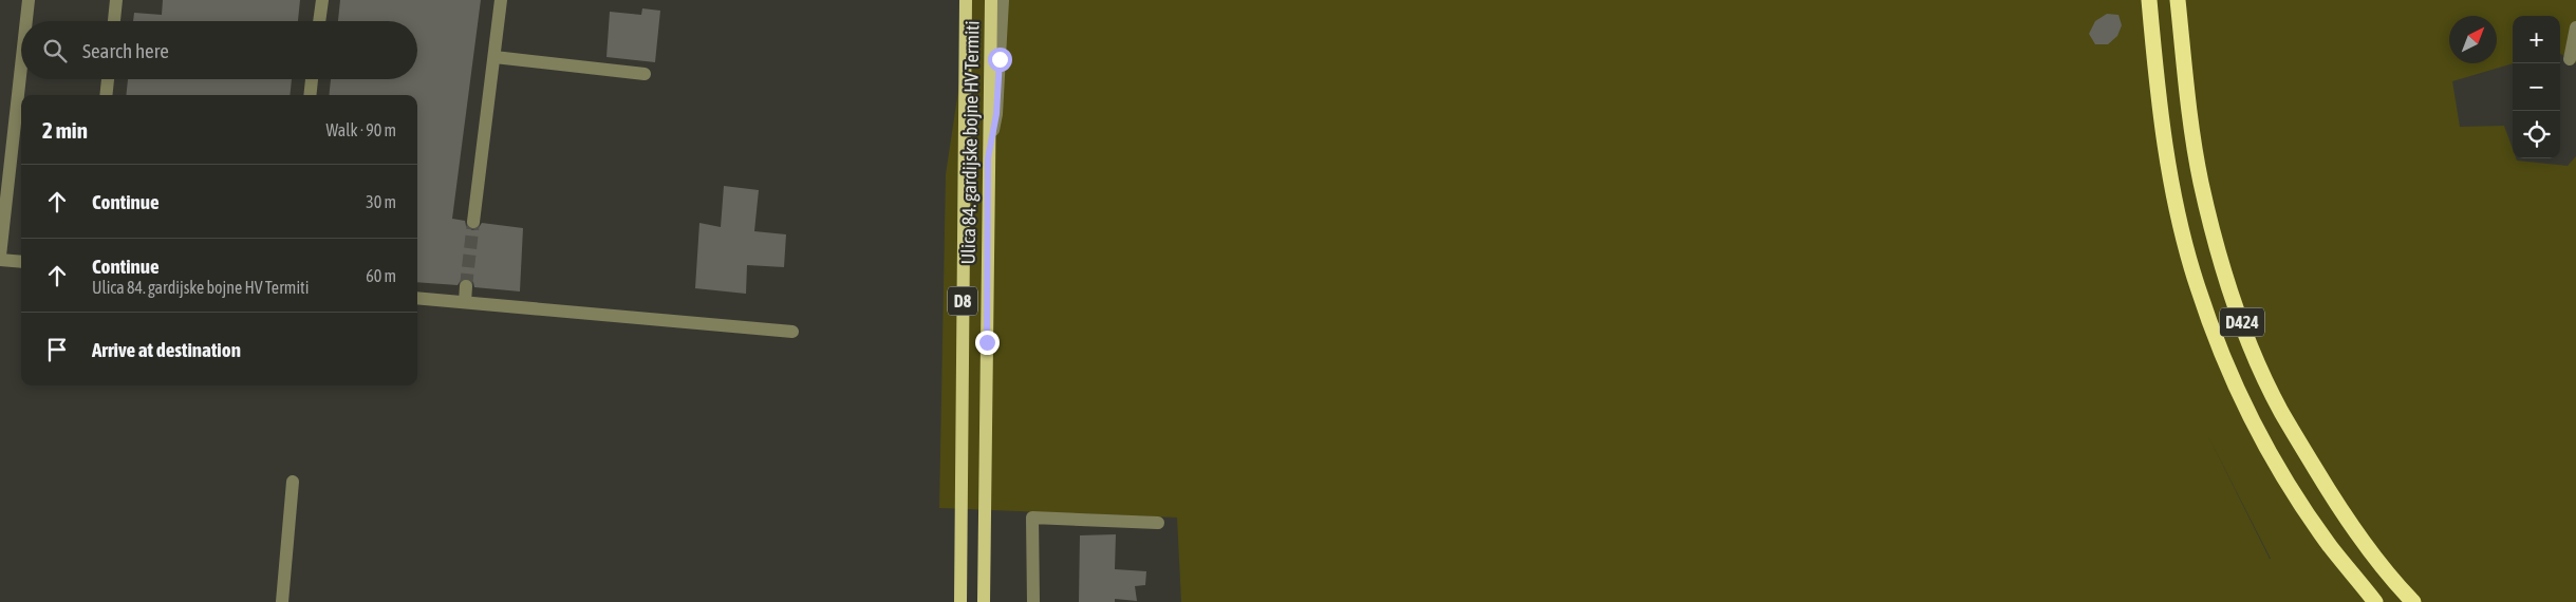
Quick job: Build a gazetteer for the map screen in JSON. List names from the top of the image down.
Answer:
{
  "streets": {
    "highway": ["D424"],
    "main road": ["Ulica 84. gardijske bojne HV Termiti", "D8"]
  },
  "north": "top right",
  "page": {
    "map_buttons": ["+", "−"],
    "search": "Search here",
    "heading": ["2 min", "Walk · 90 m"],
    "list": [
      ["Continue", "30 m"],
      ["Continue", "Ulica 84. gardijske bojne HV Termiti", "60 m"],
      "Arrive at destination"
    ]
  }
}
